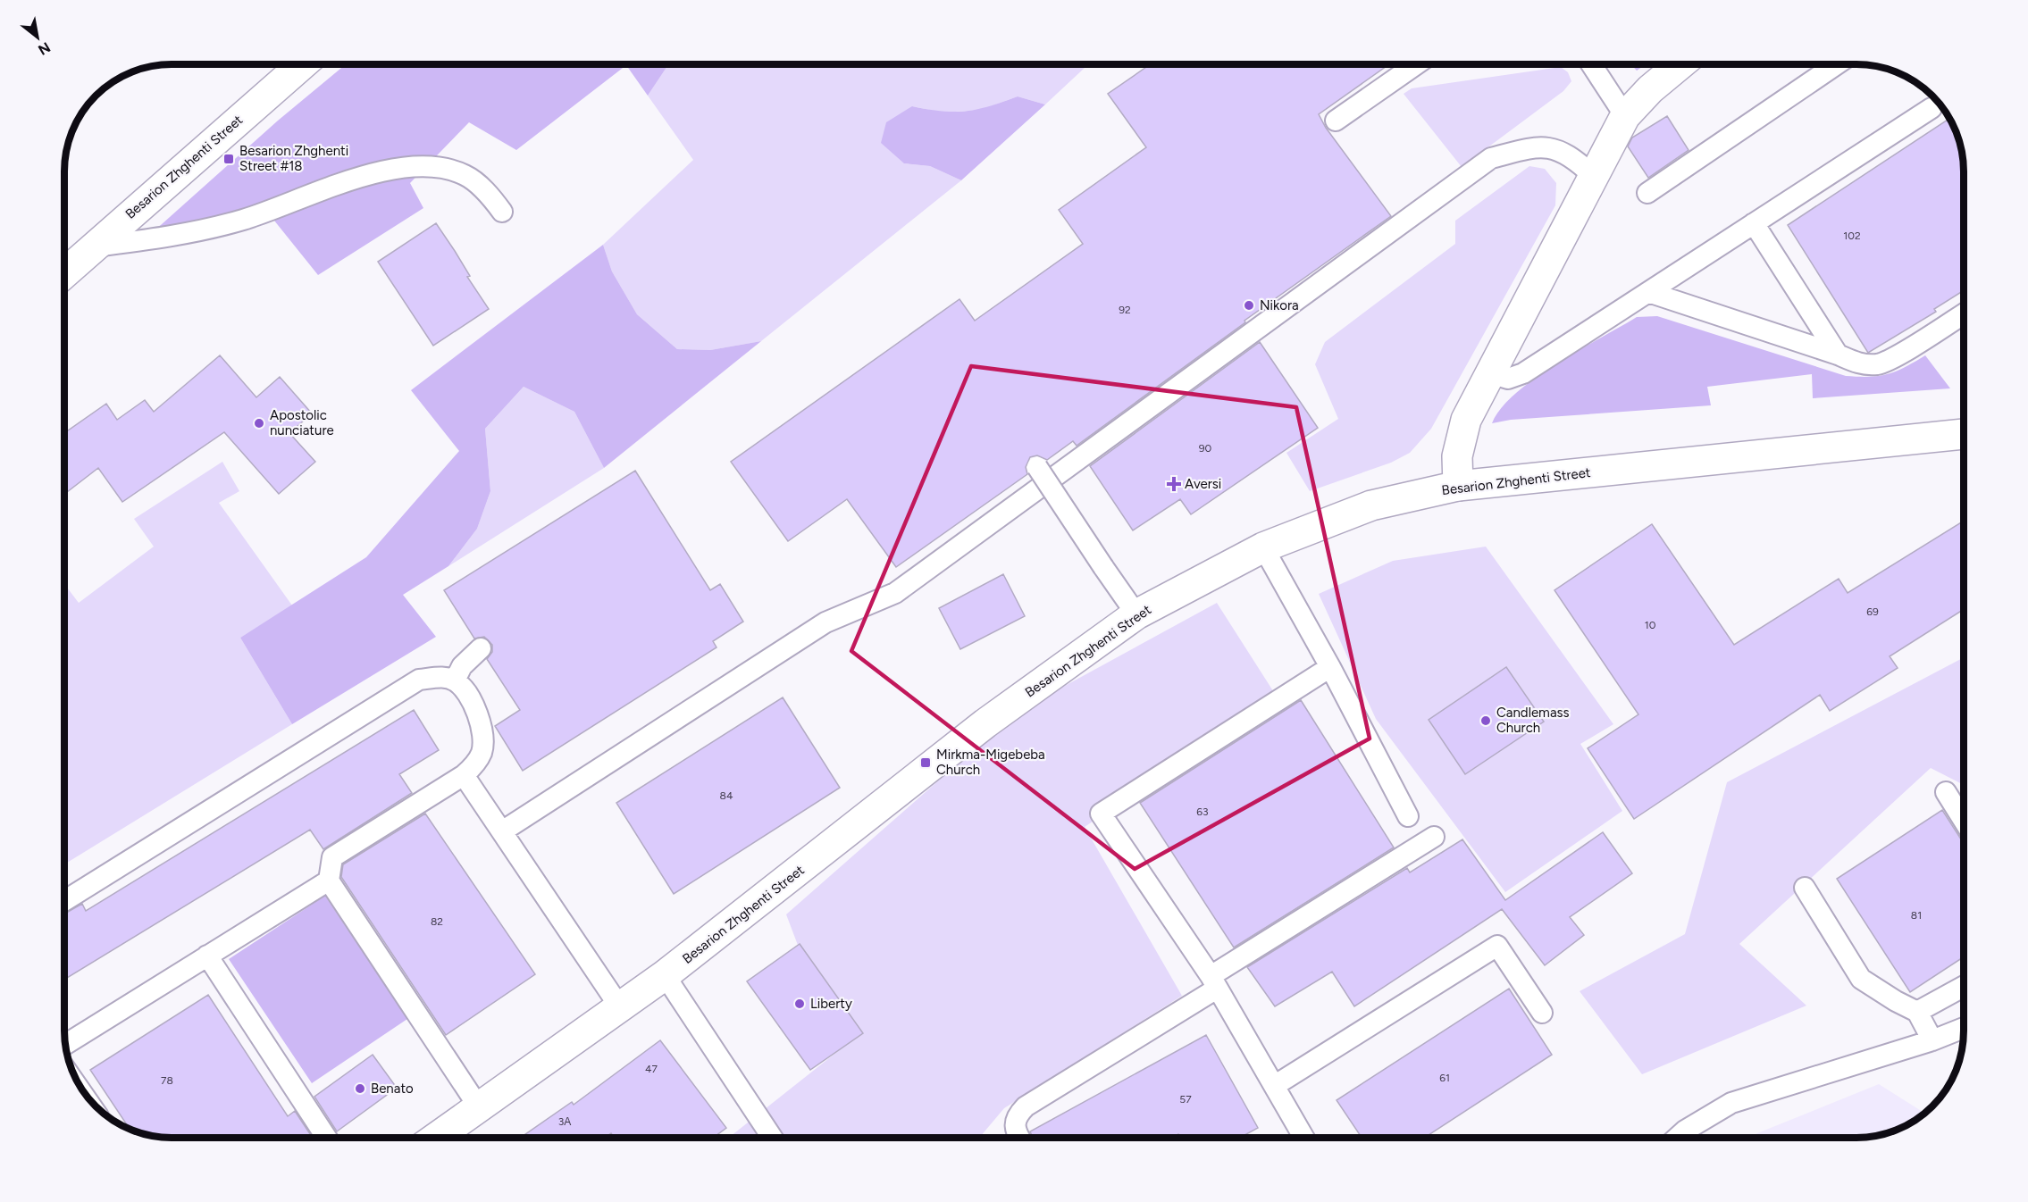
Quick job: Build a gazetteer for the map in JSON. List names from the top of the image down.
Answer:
{
  "streets": {
    "main road": ["Besarion Zhghenti Street"]
  },
  "places": {
    "transit": ["Besarion Zhghenti Street #18", "Mirkma-Migebeba Church"],
    "other": [
      "Nikora",
      "Apostolic nunciature",
      "Candlemass Church",
      "Liberty",
      "Benato"
    ],
    "health": ["Aversi"]
  },
  "house_numbers": [
    "102",
    "92",
    "90",
    "69",
    "10",
    "84",
    "63",
    "81",
    "82",
    "47",
    "61",
    "78",
    "57",
    "3А"
  ],
  "north": "bottom right"
}
